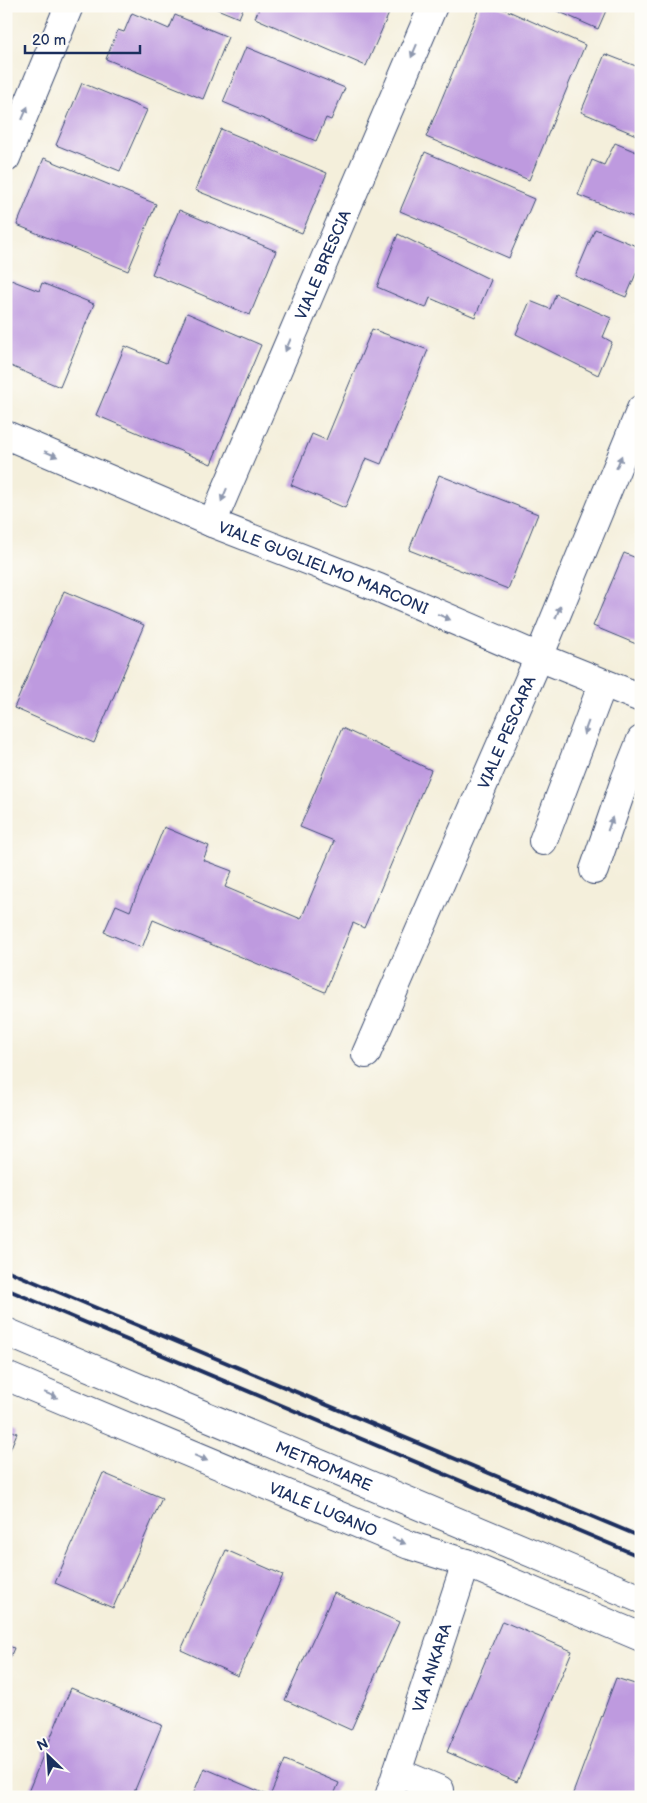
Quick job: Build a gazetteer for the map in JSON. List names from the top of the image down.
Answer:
{
  "streets": {
    "street": [
      "VIALE BRESCIA",
      "VIALE GUGLIELMO MARCONI",
      "VIALE PESCARA",
      "METROMARE",
      "VIALE LUGANO",
      "VIA ANKARA"
    ]
  },
  "crossings": [
    ["VIALE BRESCIA", "VIALE GUGLIELMO MARCONI"],
    ["VIALE GUGLIELMO MARCONI", "VIALE PESCARA"],
    ["VIALE LUGANO", "VIA ANKARA"]
  ],
  "one_way": [
    "VIALE BRESCIA",
    "VIALE GUGLIELMO MARCONI",
    "VIALE PESCARA",
    "VIALE LUGANO"
  ],
  "scale_bar": "20 m",
  "north": "top left"
}
